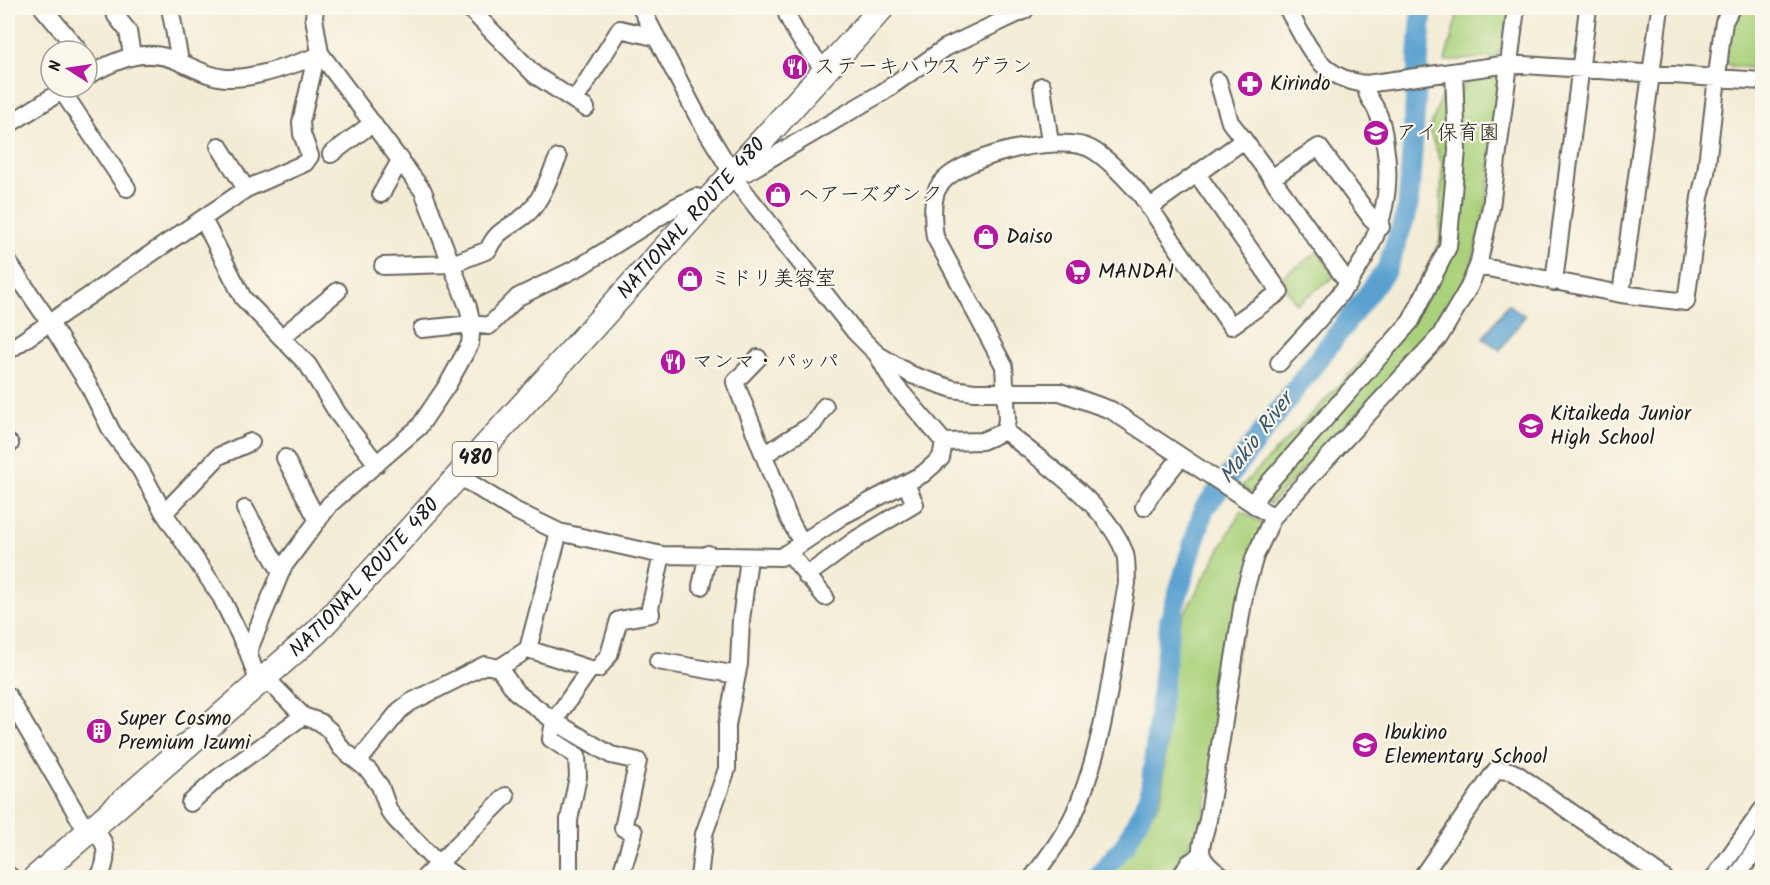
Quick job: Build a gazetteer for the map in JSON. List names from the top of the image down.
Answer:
{
  "streets": {
    "highway": ["NATIONAL ROUTE 480", "480"]
  },
  "water": ["Makio River"],
  "places": {
    "restaurant": ["ステーキハウス ゲラン", "マンマ・パッパ"],
    "pharmacy": ["Kirindo"],
    "school or university": ["アイ保育園", "Kitaikeda Junior High School", "Ibukino Elementary School"],
    "shop": ["ヘアーズダンク", "Daiso", "ミドリ美容室"],
    "supermarket": ["MANDAI"],
    "building": ["Super Cosmo Premium Izumi"]
  },
  "north": "left"
}
